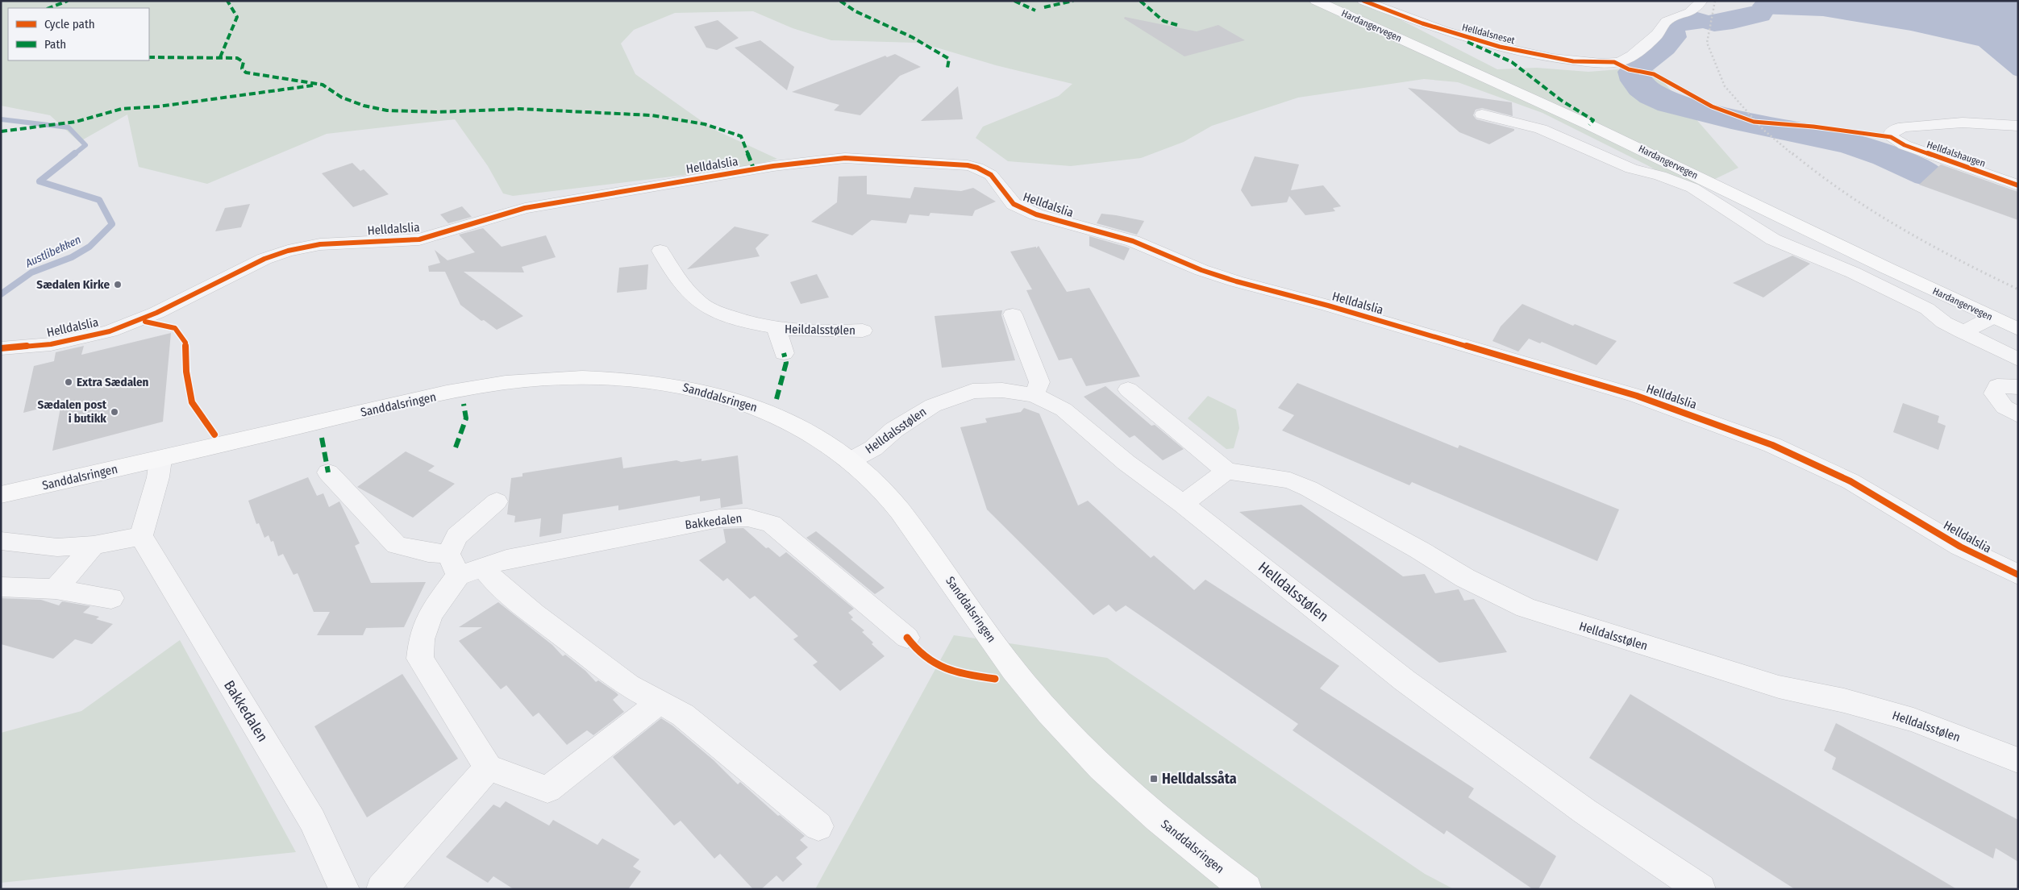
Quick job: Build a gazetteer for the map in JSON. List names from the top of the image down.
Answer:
{
  "streets": {
    "main road": ["Hardangervegen", "Sanddalsringen"],
    "street": [
      "Helldalsneset",
      "Helldalshaugen",
      "Helldalslia",
      "Heildalsstølen",
      "Helldalsstølen",
      "Bakkedalen"
    ]
  },
  "crossings": [
    ["Sanddalsringen", "Helldalsstølen"]
  ],
  "water": ["Austlibekken"],
  "places": {
    "other": ["Sædalen Kirke", "Extra Sædalen", "Sædalen post i butikk"],
    "transit": ["Helldalssåta"]
  },
  "legend": ["Cycle path", "Path"]
}
